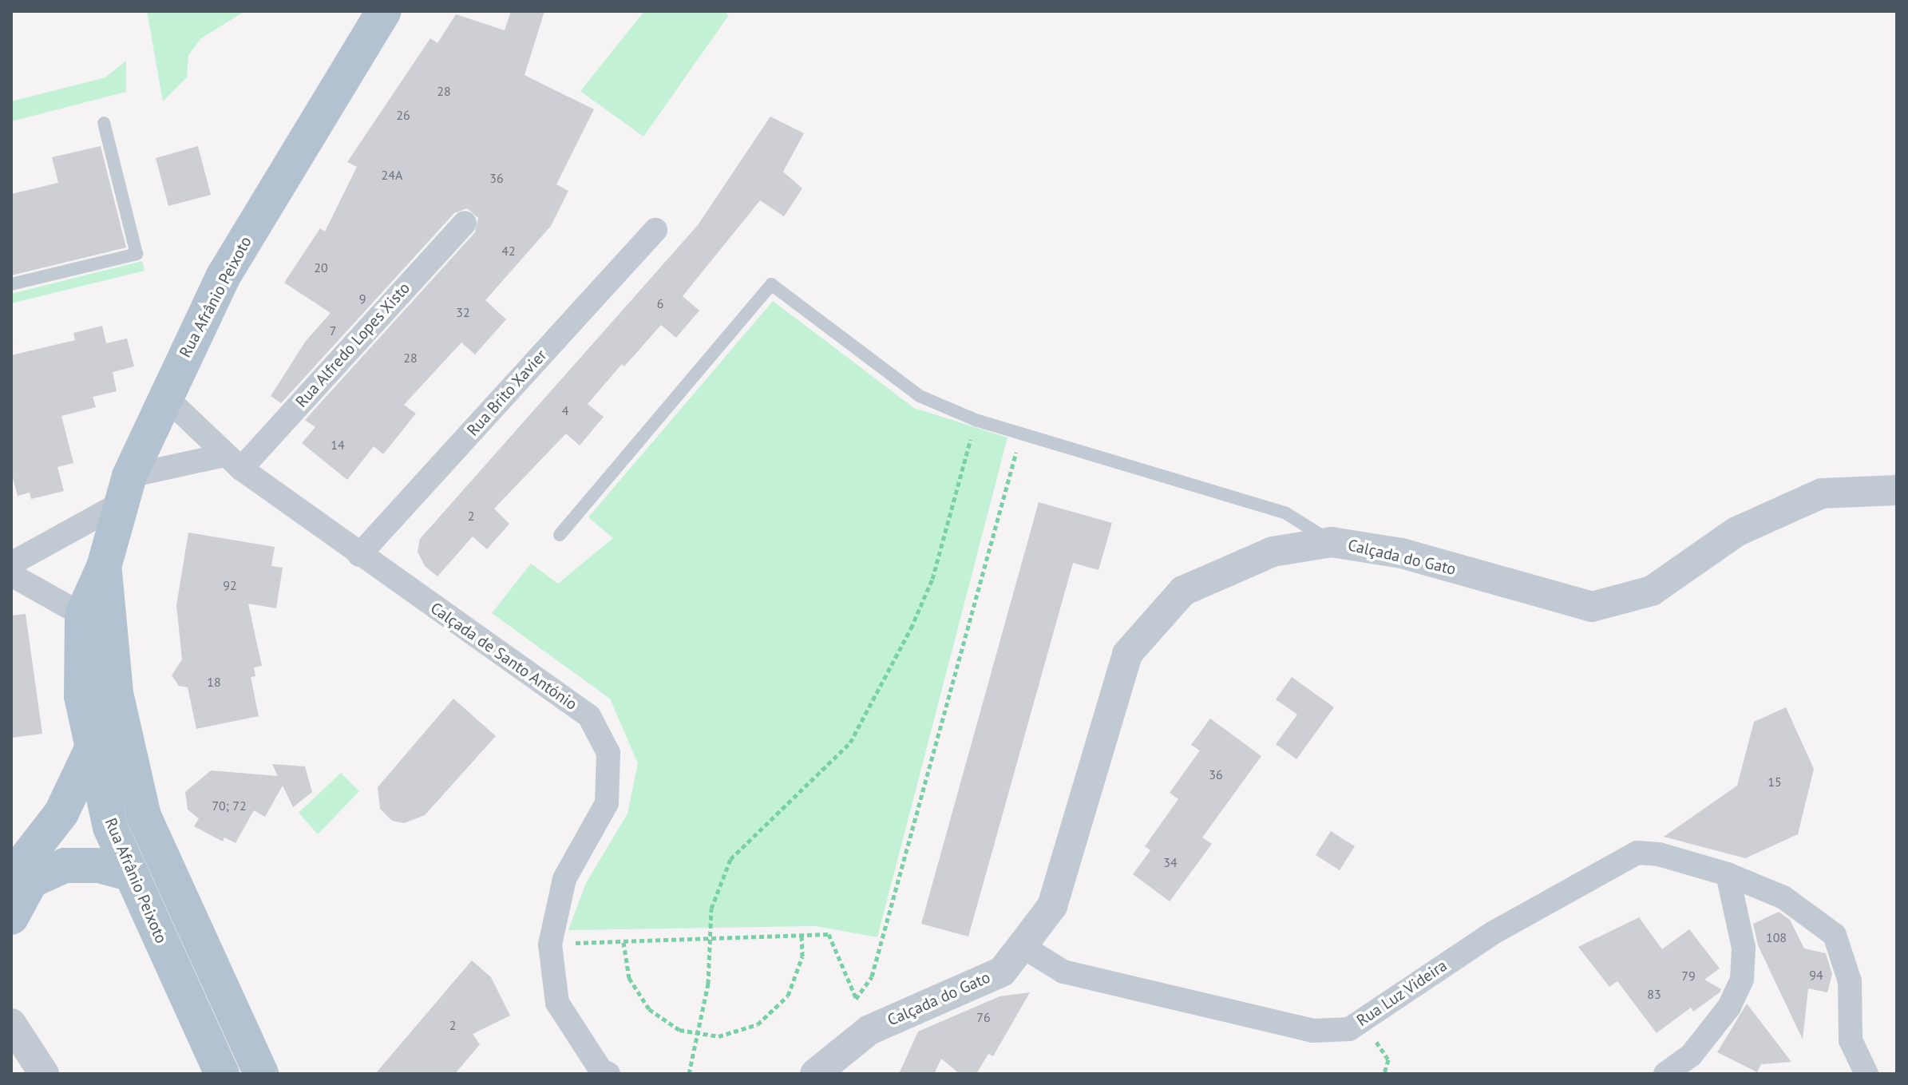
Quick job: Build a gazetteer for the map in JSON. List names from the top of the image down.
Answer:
{
  "streets": {
    "main road": ["Rua Afrânio Peixoto"],
    "street": [
      "Rua Alfredo Lopes Xisto",
      "Rua Brito Xavier",
      "Calçada do Gato",
      "Calçada de Santo António",
      "Rua Luz Videira"
    ]
  },
  "crossings": [
    ["Rua Afrânio Peixoto", "Calçada de Santo António"],
    ["Rua Alfredo Lopes Xisto", "Calçada de Santo António"],
    ["Rua Brito Xavier", "Calçada de Santo António"],
    ["Calçada do Gato", "Rua Luz Videira"]
  ],
  "house_numbers": [
    "28",
    "26",
    "24A",
    "36",
    "42",
    "20",
    "9",
    "6",
    "32",
    "7",
    "28",
    "4",
    "14",
    "2",
    "92",
    "18",
    "36",
    "15",
    "70; 72",
    "34",
    "108",
    "94",
    "79",
    "83",
    "76",
    "2"
  ]
}
